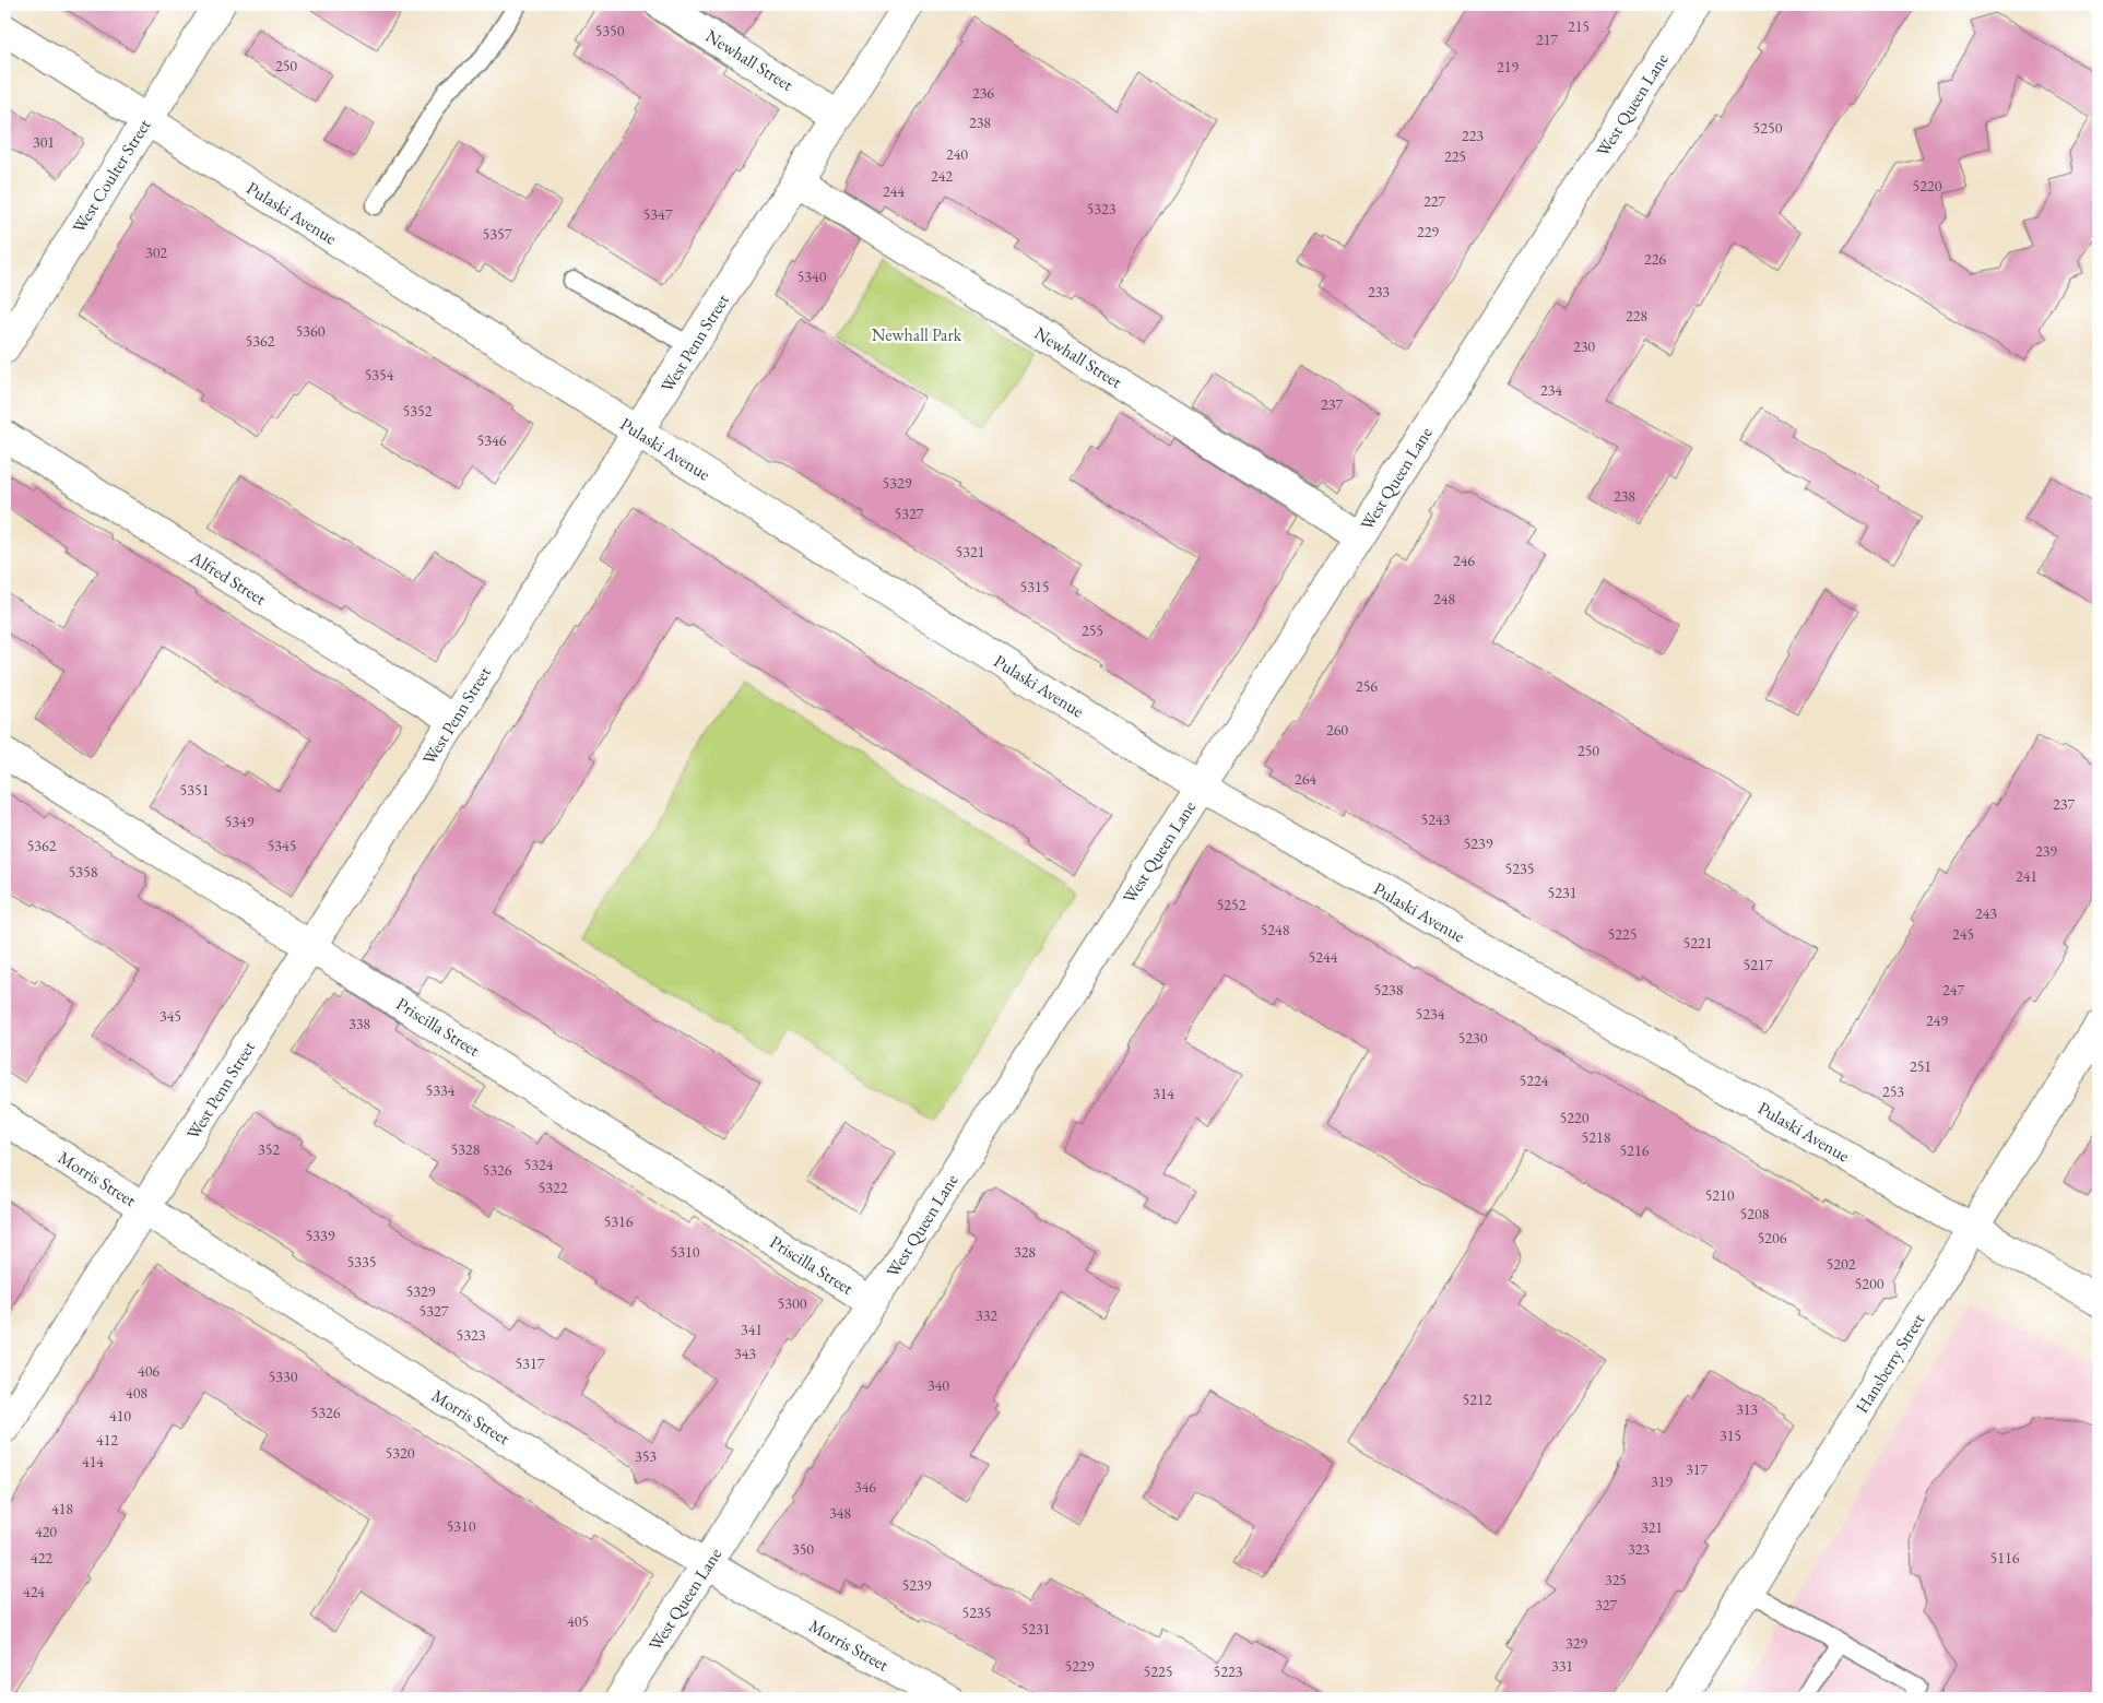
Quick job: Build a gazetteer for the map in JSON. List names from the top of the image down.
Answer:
{
  "streets": {
    "street": [
      "Newhall Street",
      "West Queen Lane",
      "West Coulter Street",
      "Pulaski Avenue",
      "West Penn Street",
      "Alfred Street",
      "Priscilla Street",
      "Morris Street",
      "Hansberry Street"
    ]
  },
  "crossings": [
    ["Newhall Street", "West Queen Lane"],
    ["Newhall Street", "West Penn Street"],
    ["West Queen Lane", "Pulaski Avenue"],
    ["West Queen Lane", "Priscilla Street"],
    ["West Queen Lane", "Morris Street"],
    ["West Coulter Street", "Pulaski Avenue"],
    ["Pulaski Avenue", "West Penn Street"],
    ["Pulaski Avenue", "Hansberry Street"],
    ["West Penn Street", "Alfred Street"],
    ["West Penn Street", "Priscilla Street"],
    ["West Penn Street", "Morris Street"]
  ],
  "parks": ["Newhall Park"],
  "house_numbers": [
    "215",
    "5350",
    "217",
    "250",
    "219",
    "236",
    "238",
    "5250",
    "223",
    "301",
    "240",
    "225",
    "242",
    "5220",
    "244",
    "227",
    "5323",
    "5347",
    "229",
    "5357",
    "302",
    "226",
    "5340",
    "233",
    "228",
    "5360",
    "5362",
    "230",
    "5354",
    "234",
    "237",
    "5352",
    "5346",
    "5329",
    "238",
    "5327",
    "5321",
    "246",
    "5315",
    "248",
    "255",
    "256",
    "260",
    "250",
    "264",
    "5351",
    "237",
    "5243",
    "5349",
    "5239",
    "5362",
    "5345",
    "239",
    "5235",
    "5358",
    "241",
    "5231",
    "5252",
    "243",
    "5248",
    "5225",
    "245",
    "5221",
    "5244",
    "5217",
    "5238",
    "247",
    "5234",
    "345",
    "249",
    "338",
    "5230",
    "251",
    "5224",
    "5334",
    "253",
    "314",
    "5220",
    "5218",
    "352",
    "5328",
    "5216",
    "5324",
    "5326",
    "5322",
    "5210",
    "5208",
    "5316",
    "5339",
    "5206",
    "5310",
    "328",
    "5335",
    "5202",
    "5200",
    "5329",
    "5300",
    "5327",
    "332",
    "341",
    "5323",
    "343",
    "5317",
    "406",
    "5330",
    "340",
    "408",
    "5212",
    "313",
    "5326",
    "410",
    "315",
    "412",
    "5320",
    "353",
    "414",
    "317",
    "319",
    "346",
    "418",
    "348",
    "5310",
    "321",
    "420",
    "350",
    "323",
    "422",
    "5116",
    "325",
    "5239",
    "424",
    "327",
    "5235",
    "405",
    "5231",
    "329",
    "5229",
    "331",
    "5225",
    "5223"
  ]
}
